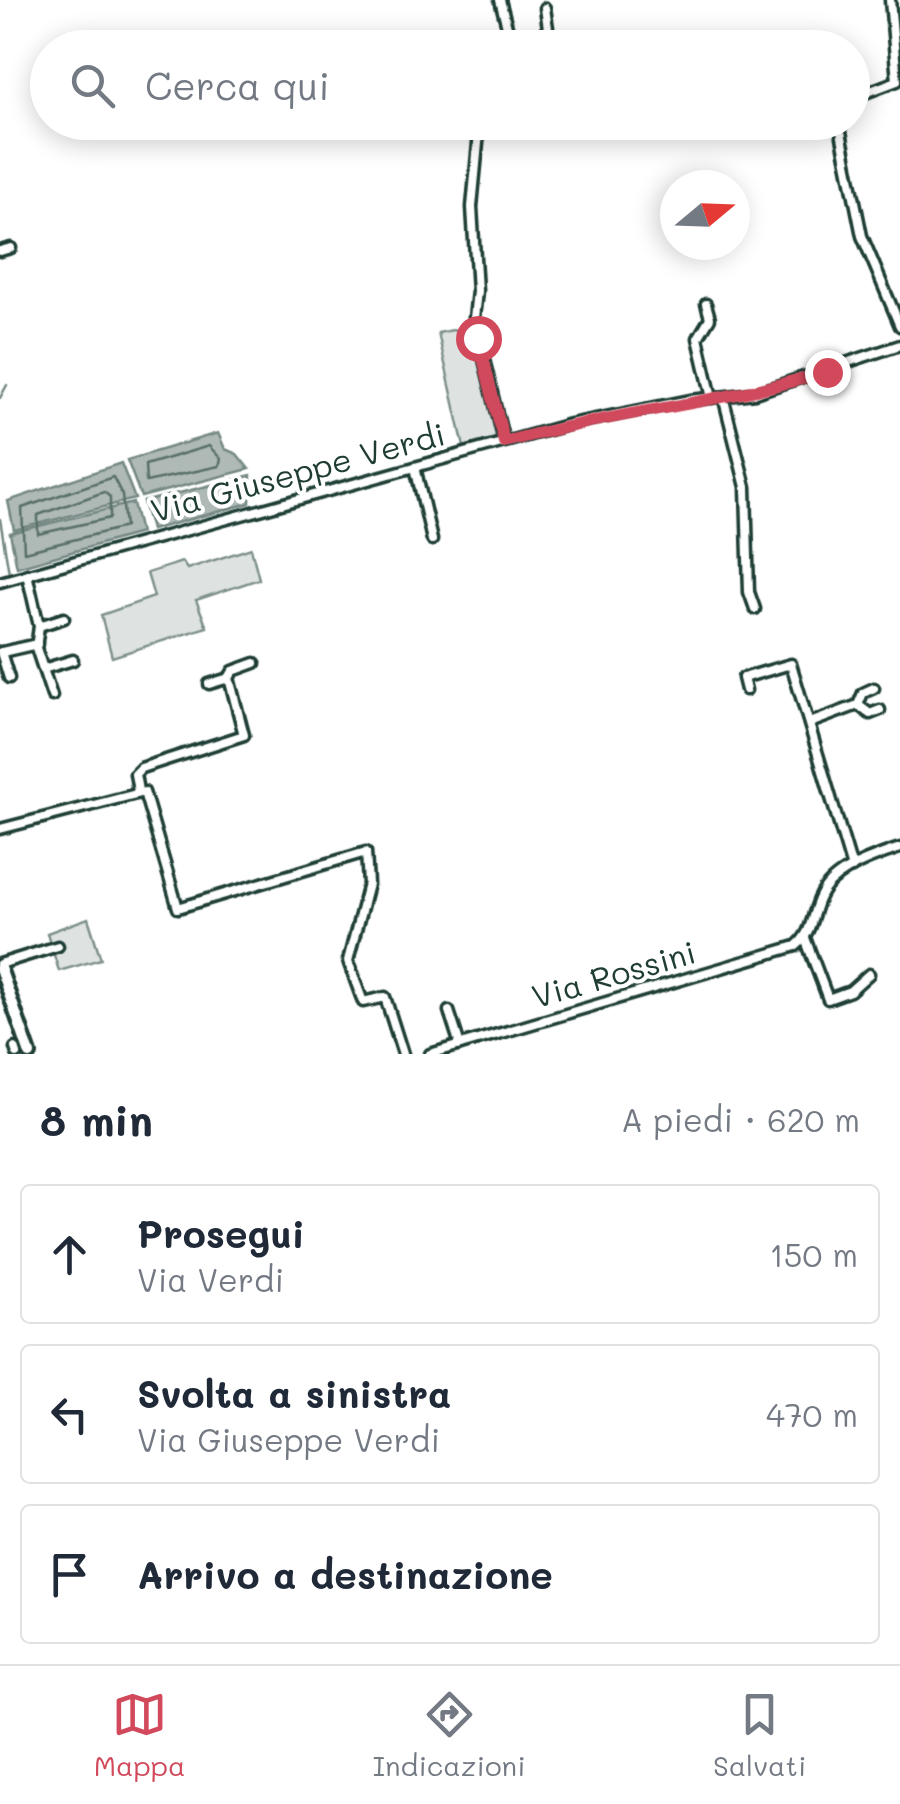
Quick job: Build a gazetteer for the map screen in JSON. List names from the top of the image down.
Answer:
{
  "streets": {
    "street": ["Via Giuseppe Verdi", "Via Rossini"]
  },
  "north": "right",
  "page": {
    "search": "Cerca qui",
    "heading": ["8 min", "A piedi · 620 m"],
    "list": [
      ["Prosegui", "Via Verdi", "150 m"],
      ["Svolta a sinistra", "Via Giuseppe Verdi", "470 m"],
      "Arrivo a destinazione"
    ],
    "nav": ["Mappa", "Indicazioni", "Salvati"]
  }
}
